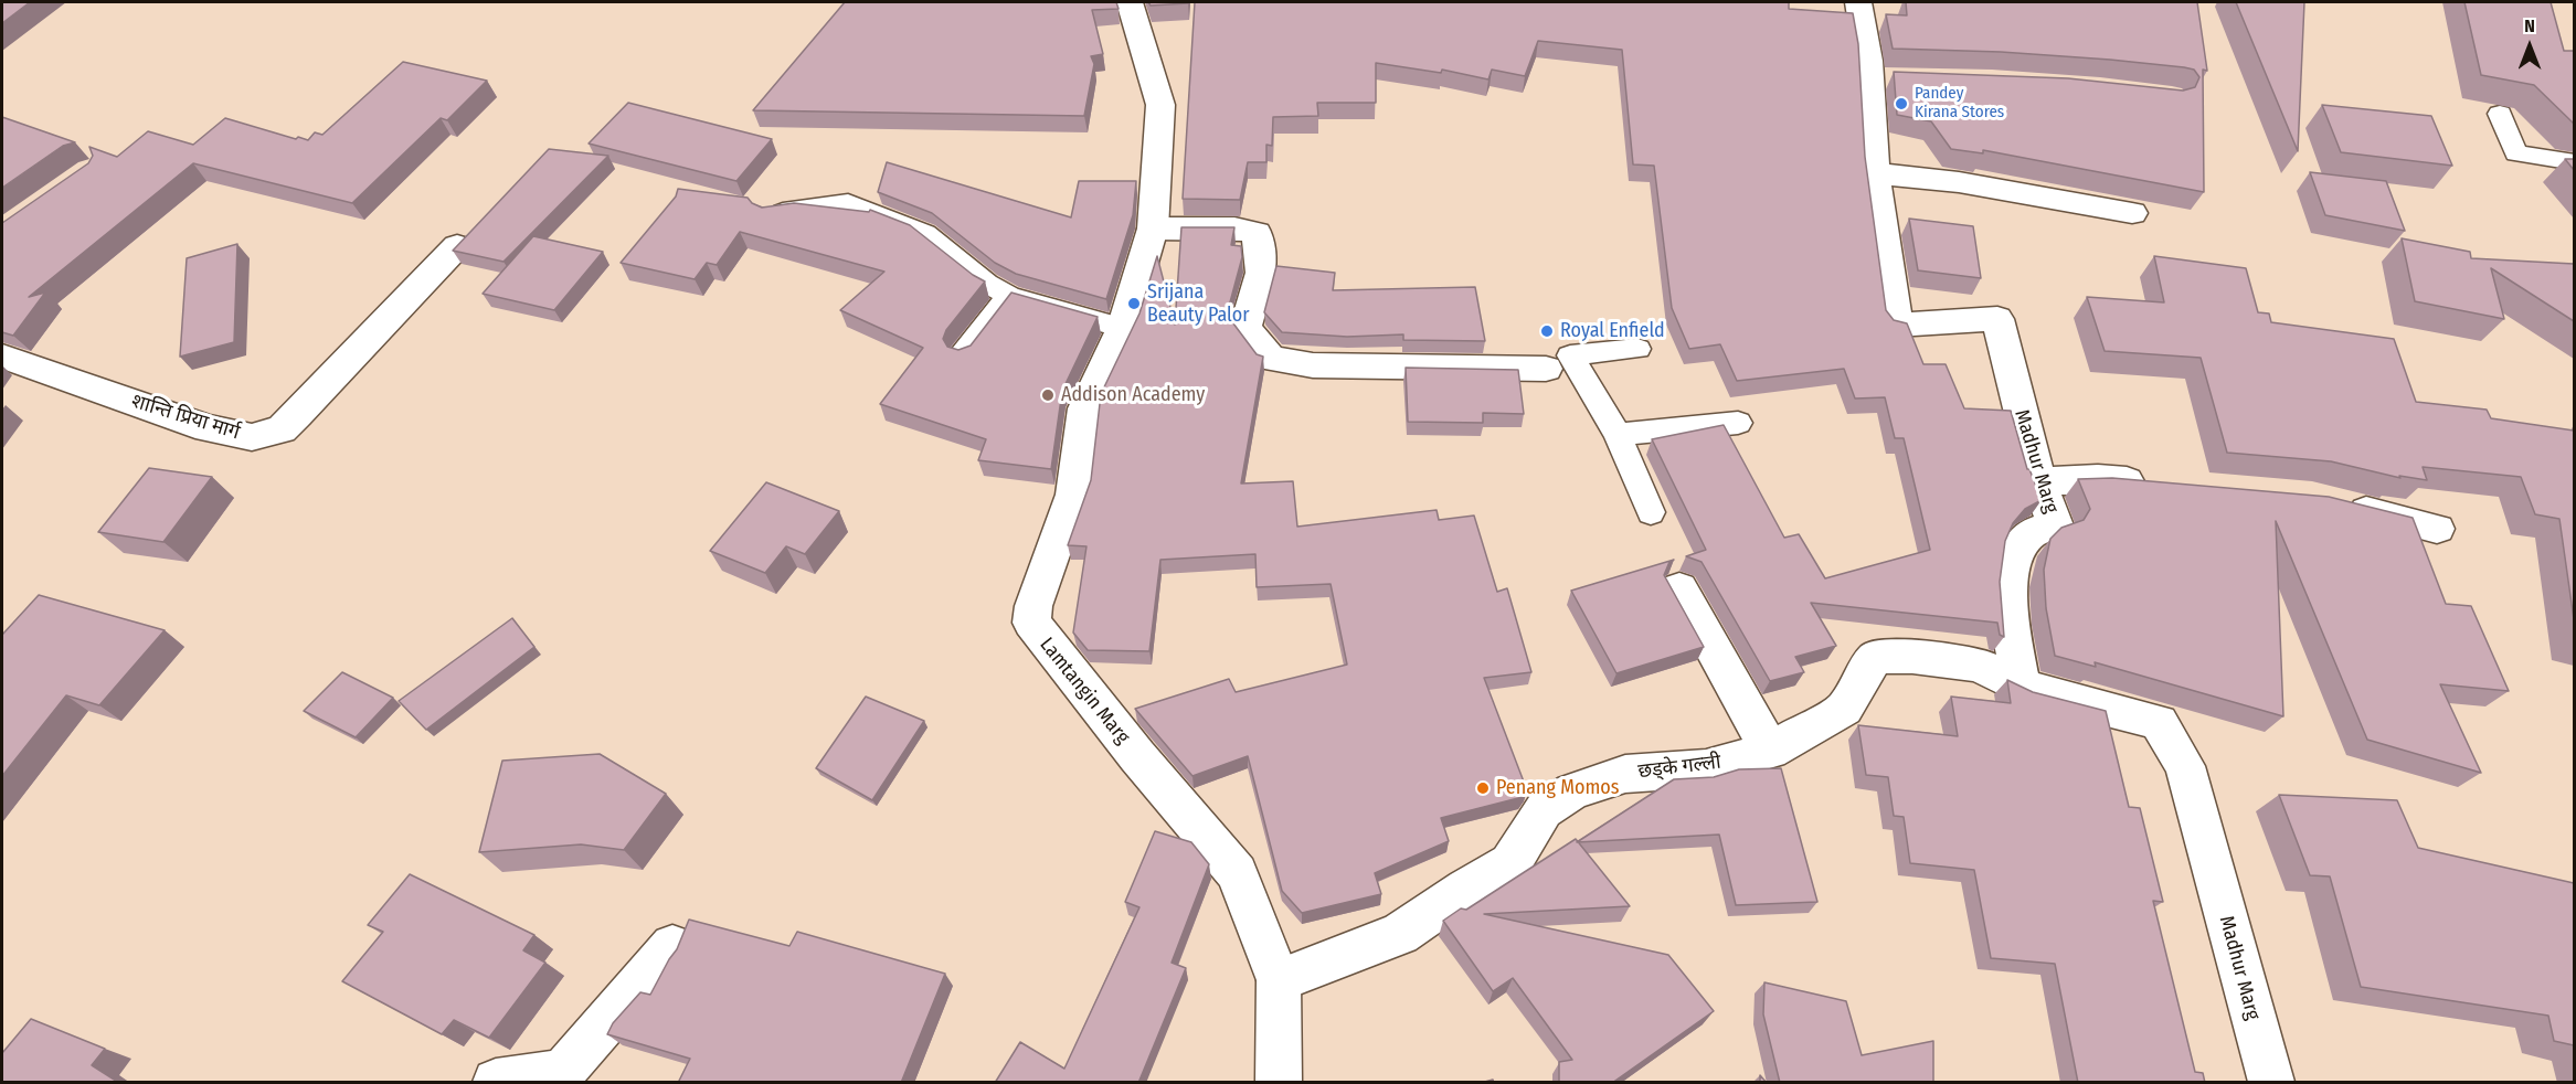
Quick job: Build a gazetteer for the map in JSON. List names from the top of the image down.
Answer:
{
  "streets": {
    "street": [
      "शान्ति प्रिया मार्ग",
      "Madhur Marg",
      "Lamtangin Marg",
      "छड्के गल्ली"
    ]
  },
  "crossings": [
    ["Madhur Marg", "छड्के गल्ली"],
    ["Lamtangin Marg", "छड्के गल्ली"]
  ],
  "places": [
    "Pandey Kirana Stores",
    "Srijana Beauty Palor",
    "Royal Enfield",
    "Addison Academy",
    "Penang Momos"
  ],
  "north": "top"
}
